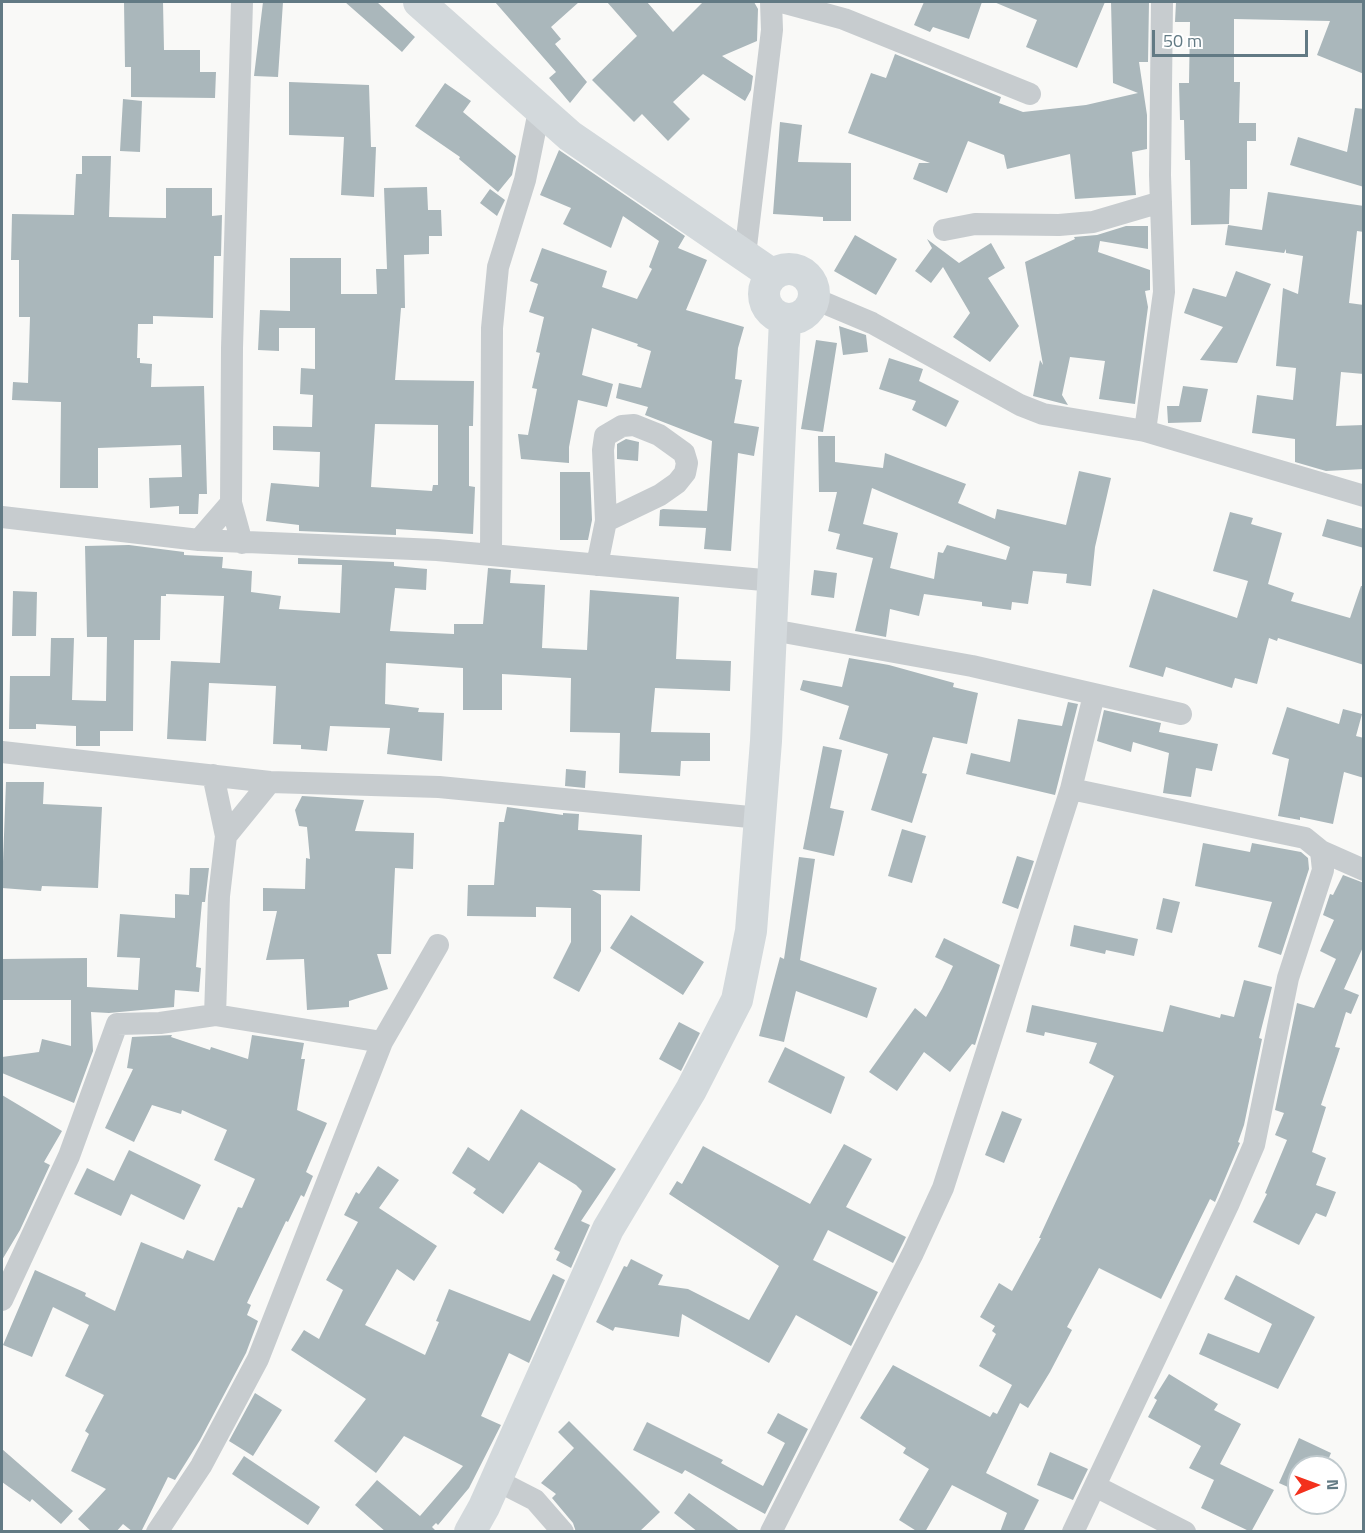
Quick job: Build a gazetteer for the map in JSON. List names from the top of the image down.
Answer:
{
  "scale_bar": "50 m",
  "north": "right"
}
